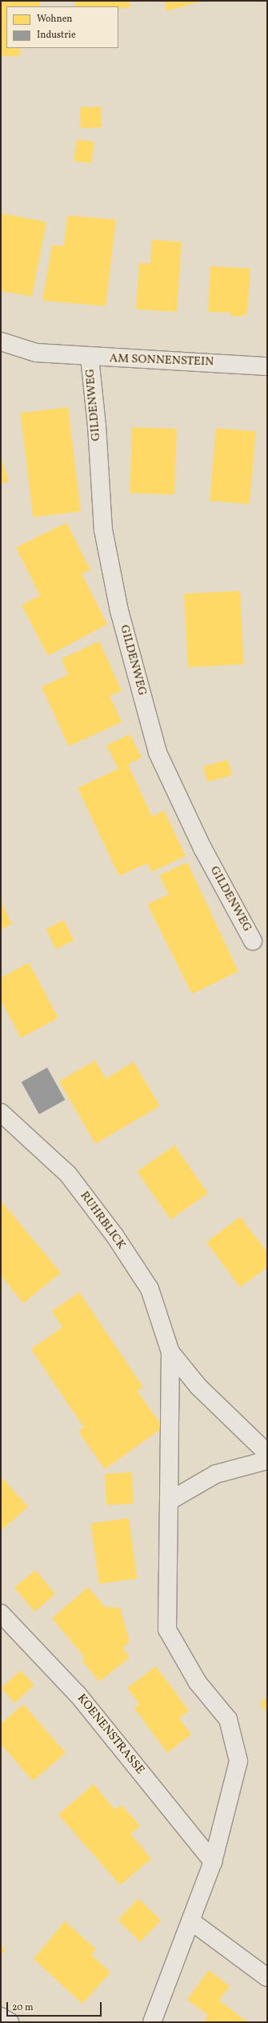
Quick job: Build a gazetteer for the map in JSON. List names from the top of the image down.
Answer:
{
  "streets": {
    "street": [
      "AM SONNENSTEIN",
      "GILDENWEG",
      "RUHRBLICK",
      "KOENENSTRASSE"
    ]
  },
  "crossings": [
    ["AM SONNENSTEIN", "GILDENWEG"],
    ["RUHRBLICK", "KOENENSTRASSE"]
  ],
  "legend": ["Wohnen", "Industrie"],
  "scale_bar": "20 m"
}
